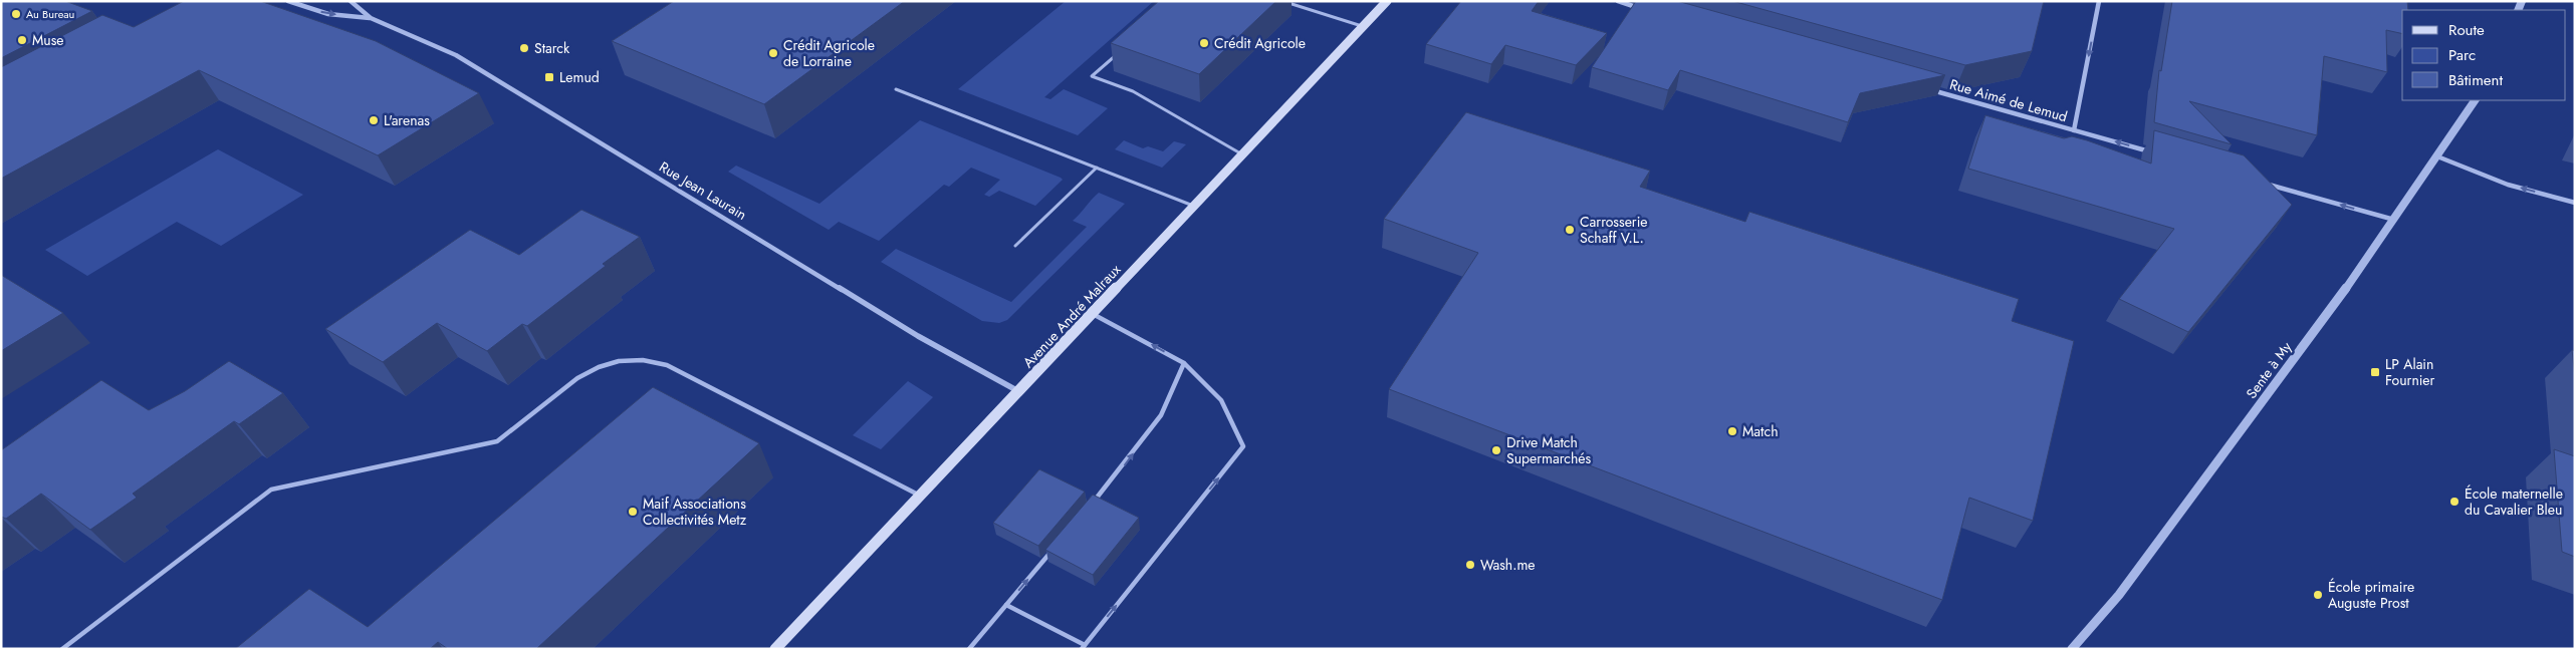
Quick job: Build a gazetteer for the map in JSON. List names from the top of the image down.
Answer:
{
  "streets": {
    "main road": ["Avenue André Malraux"],
    "street": ["Rue Aimé de Lemud", "Rue Jean Laurain", "Sente à My"]
  },
  "crossings": [
    ["Rue Jean Laurain", "Avenue André Malraux"]
  ],
  "one_way": ["Rue Aimé de Lemud"],
  "places": {
    "other": [
      "Au Bureau",
      "Muse",
      "Crédit Agricole",
      "Starck",
      "Crédit Agricole de Lorraine",
      "L'arenas",
      "Carrosserie Schaff V.L.",
      "Match",
      "Drive Match Supermarchés",
      "École maternelle du Cavalier Bleu",
      "Maif Associations Collectivités Metz",
      "Wash.me",
      "École primaire Auguste Prost"
    ],
    "transit": ["Lemud", "LP Alain Fournier"]
  },
  "legend": ["Route", "Parc", "Bâtiment"]
}
